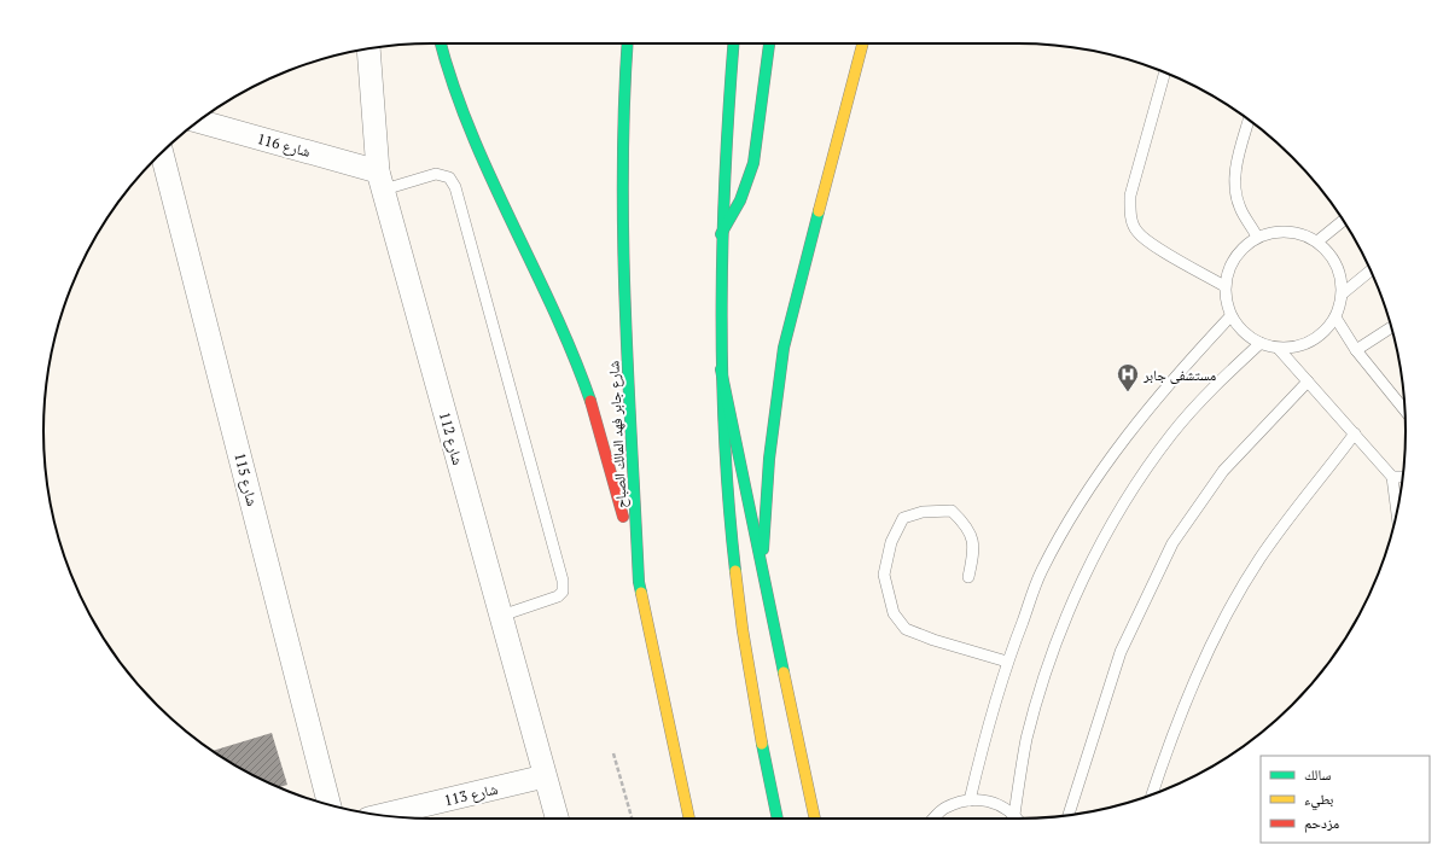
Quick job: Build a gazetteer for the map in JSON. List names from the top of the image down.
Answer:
{
  "streets": {
    "main road": ["شارع جابر فهد المالك الصباح"],
    "street": [
      "شارع 116",
      "شارع 112",
      "شارع 115",
      "شارع 113"
    ]
  },
  "crossings": [
    ["شارع 116", "شارع 112"],
    ["شارع 112", "شارع 113"]
  ],
  "places": {
    "hospital": ["مستشفى جابر"]
  },
  "legend": ["سالك", "بطيء", "مزدحم"]
}
